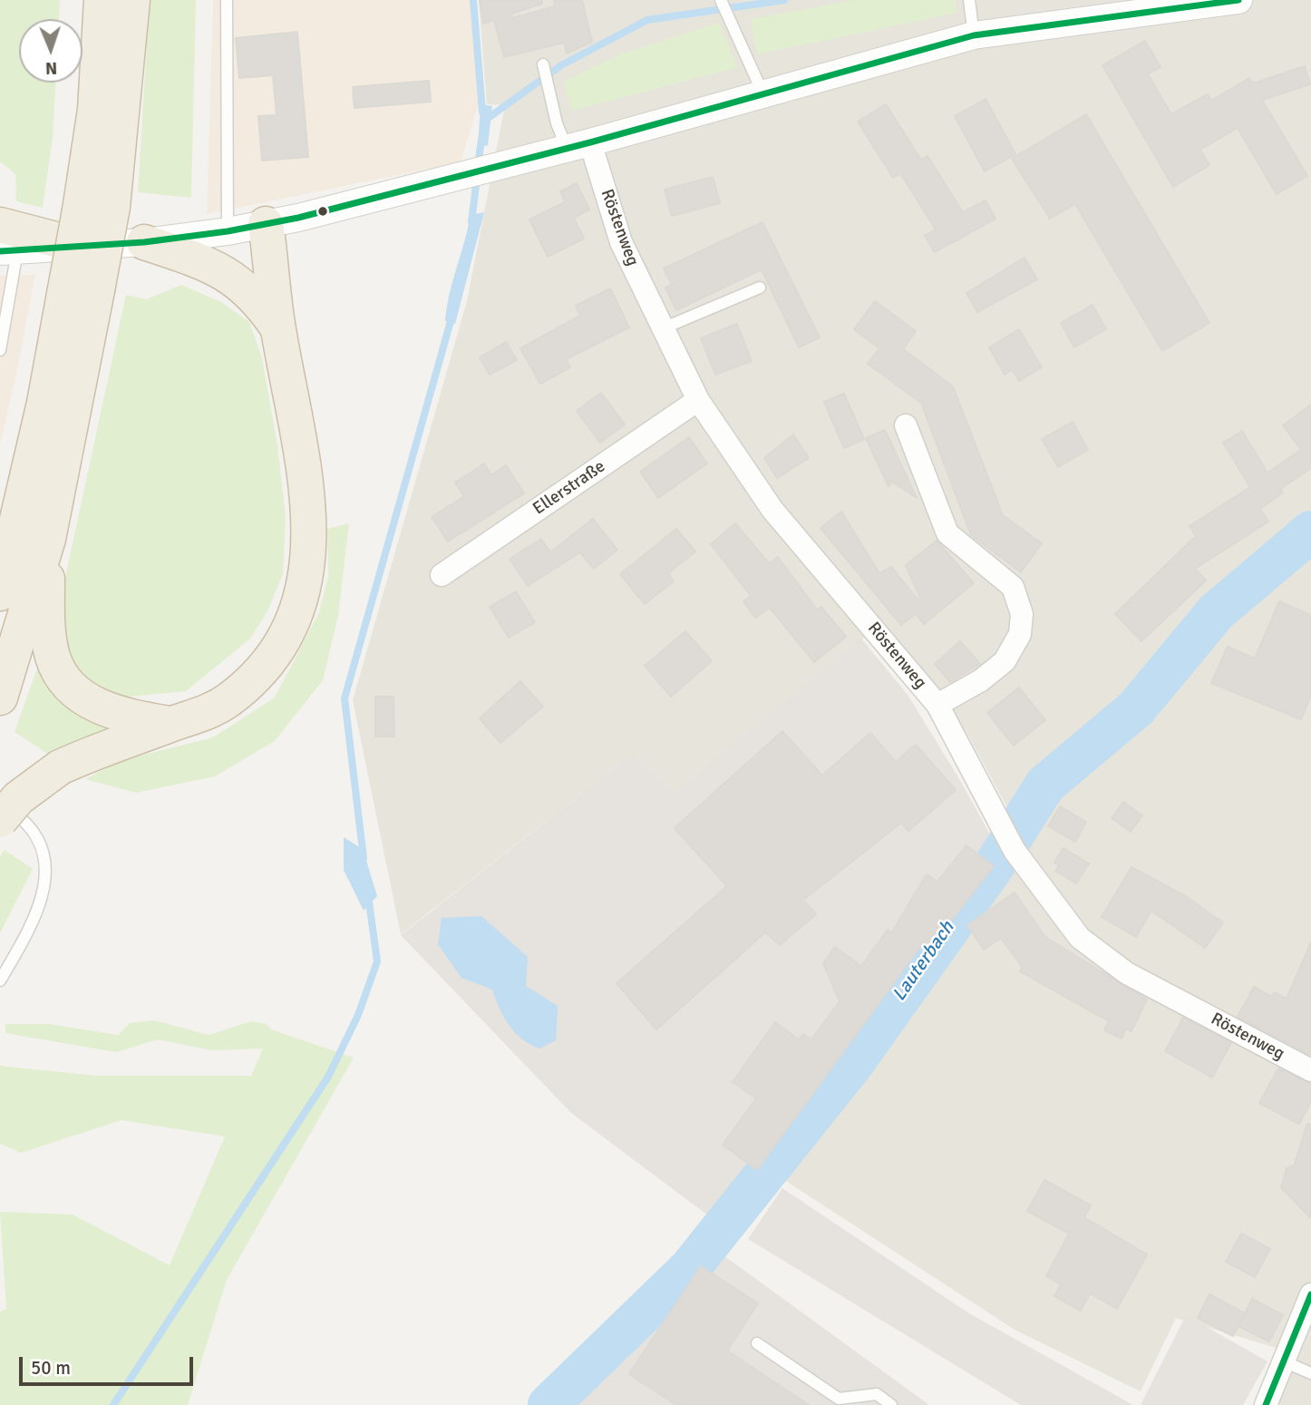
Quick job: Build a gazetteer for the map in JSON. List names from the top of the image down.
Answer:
{
  "streets": {
    "street": ["Röstenweg", "Ellerstraße"]
  },
  "crossings": [
    ["Röstenweg", "Ellerstraße"]
  ],
  "water": ["Lauterbach"],
  "scale_bar": "50 m",
  "north": "bottom"
}
